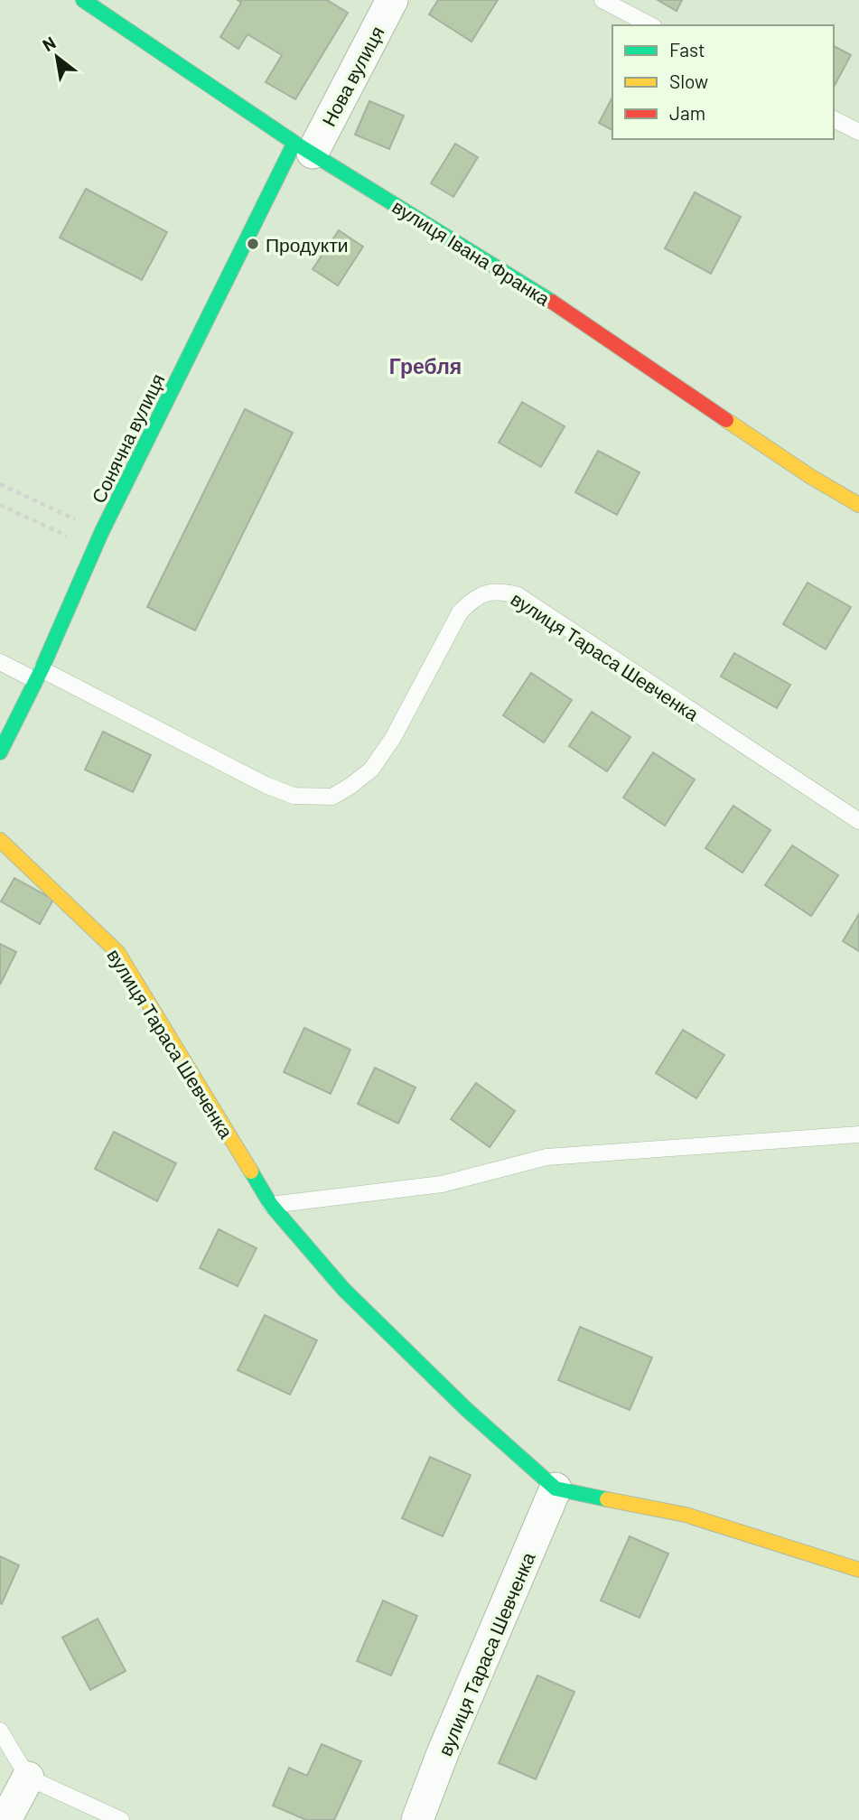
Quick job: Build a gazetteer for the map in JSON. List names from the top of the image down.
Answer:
{
  "streets": {
    "street": [
      "Нова вулиця",
      "вулиця Івана Франка",
      "Сонячна вулиця",
      "вулиця Тараса Шевченка"
    ]
  },
  "crossings": [
    ["Нова вулиця", "вулиця Івана Франка"],
    ["Нова вулиця", "Сонячна вулиця"],
    ["вулиця Івана Франка", "Сонячна вулиця"],
    ["Сонячна вулиця", "вулиця Тараса Шевченка"]
  ],
  "districts": ["Гребля"],
  "places": ["Продукти"],
  "legend": ["Fast", "Slow", "Jam"],
  "north": "top left"
}
